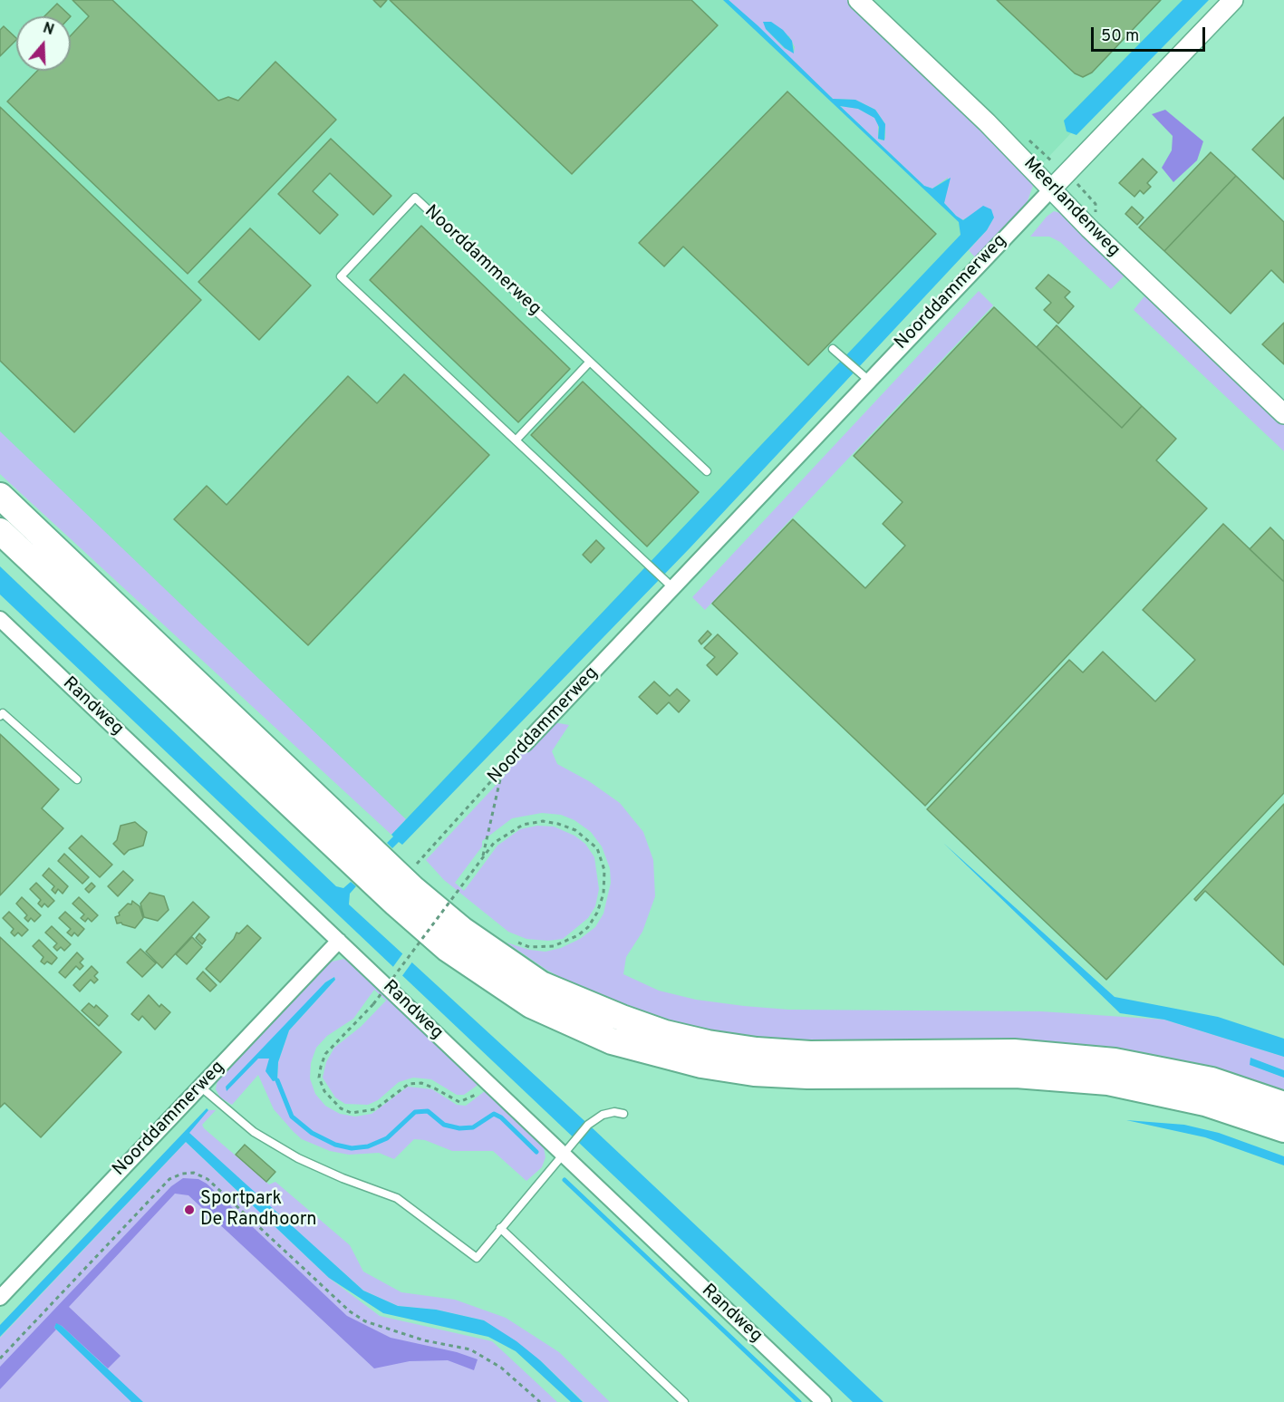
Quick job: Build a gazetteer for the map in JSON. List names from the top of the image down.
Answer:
{
  "streets": {
    "street": ["Meerlandenweg", "Noorddammerweg", "Randweg"]
  },
  "crossings": [
    ["Meerlandenweg", "Noorddammerweg"],
    ["Noorddammerweg", "Randweg"]
  ],
  "places": ["Sportpark De Randhoorn"],
  "scale_bar": "50 m",
  "north": "top"
}
